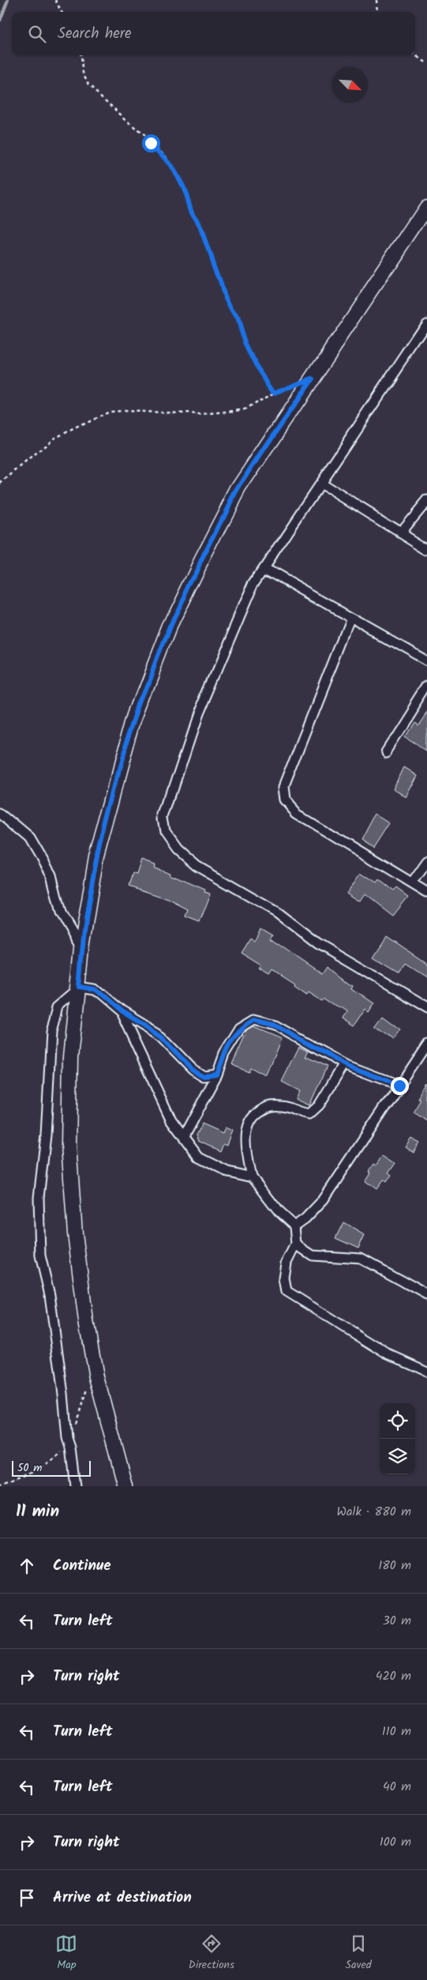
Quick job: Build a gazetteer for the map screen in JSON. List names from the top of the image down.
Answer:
{
  "scale_bar": "50 m",
  "north": "bottom right",
  "page": {
    "search": "Search here",
    "scale": "50 m",
    "heading": ["11 min", "Walk · 880 m"],
    "list": [
      ["Continue", "180 m"],
      ["Turn left", "30 m"],
      ["Turn right", "420 m"],
      ["Turn left", "110 m"],
      ["Turn left", "40 m"],
      ["Turn right", "100 m"],
      "Arrive at destination"
    ],
    "nav": ["Map", "Directions", "Saved"]
  }
}
